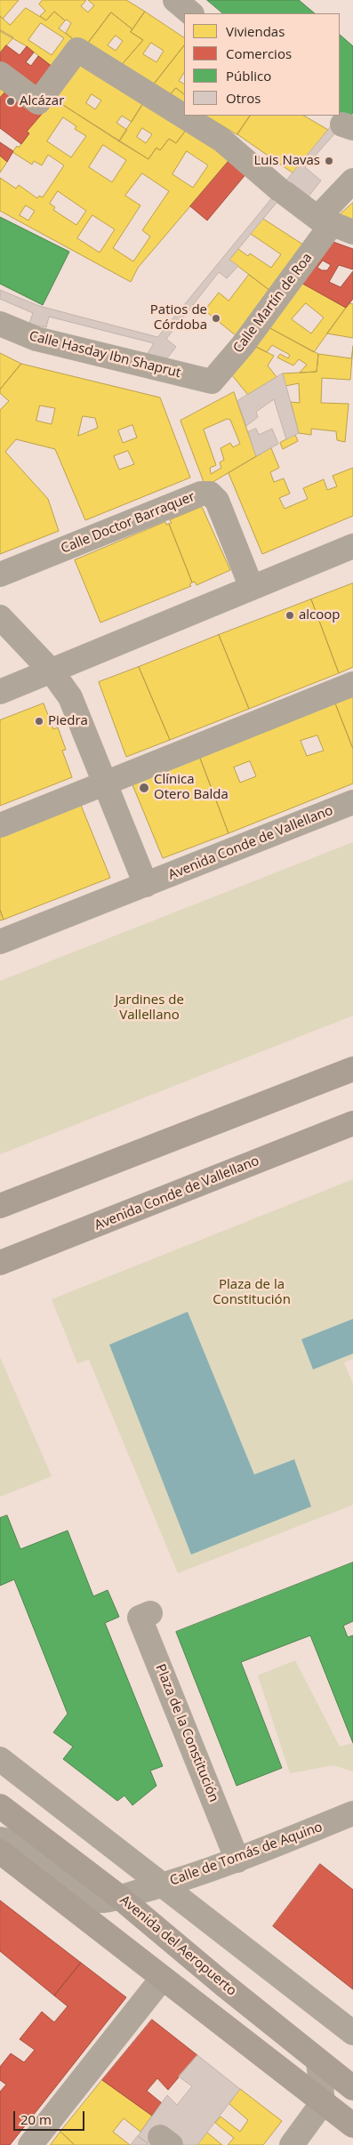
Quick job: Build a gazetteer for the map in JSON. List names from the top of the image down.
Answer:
{
  "streets": {
    "main road": ["Avenida Conde de Vallellano", "Avenida del Aeropuerto"],
    "street": [
      "Calle Martín de Roa",
      "Calle Hasday Ibn Shaprut",
      "Calle Doctor Barraquer",
      "Plaza de la Constitución",
      "Calle de Tomás de Aquino"
    ]
  },
  "crossings": [
    ["Calle Martín de Roa", "Calle Hasday Ibn Shaprut"],
    ["Plaza de la Constitución", "Calle de Tomás de Aquino"],
    ["Calle de Tomás de Aquino", "Avenida del Aeropuerto"]
  ],
  "parks": ["Jardines de Vallellano", "Plaza de la Constitución"],
  "places": [
    "Alcázar",
    "Luis Navas",
    "Patios de Córdoba",
    "alcoop",
    "Piedra",
    "Clínica Otero Balda"
  ],
  "legend": [
    "Viviendas",
    "Comercios",
    "Público",
    "Otros"
  ],
  "scale_bar": "20 m"
}
